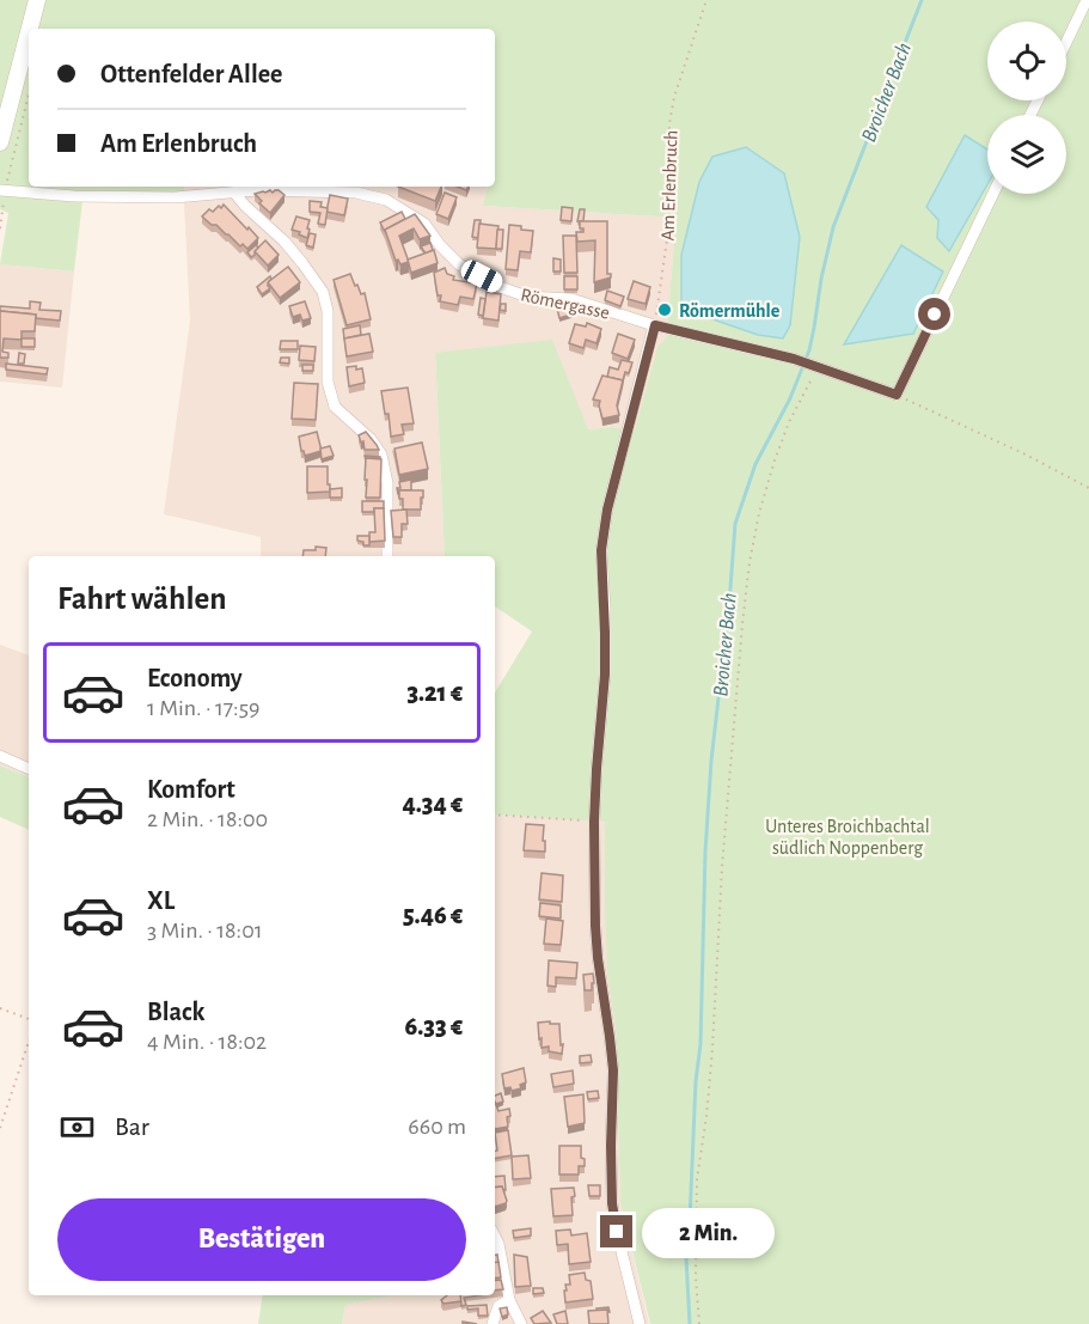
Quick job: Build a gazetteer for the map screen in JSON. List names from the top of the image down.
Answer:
{
  "streets": {
    "street": ["Römergasse"],
    "path": ["Am Erlenbruch"]
  },
  "crossings": [
    ["Am Erlenbruch", "Römergasse"]
  ],
  "water": ["Broicher Bach"],
  "parks": ["Unteres Broichbachtal südlich Noppenberg"],
  "places": ["Römermühle"],
  "page": {
    "banner": ["Ottenfelder Allee", "Am Erlenbruch"],
    "heading": "Fahrt wählen",
    "list": [
      {
        "name": "Economy",
        "note": "1 Min. · 17:59",
        "value": "3.21 €"
      },
      {
        "name": "Komfort",
        "note": "2 Min. · 18:00",
        "value": "4.34 €"
      },
      {
        "name": "XL",
        "note": "3 Min. · 18:01",
        "value": "5.46 €"
      },
      {
        "name": "Black",
        "note": "4 Min. · 18:02",
        "value": "6.33 €"
      }
    ],
    "pay": ["Bar", "660 m"],
    "buttons": "Bestätigen",
    "bubble": "2 Min."
  }
}
